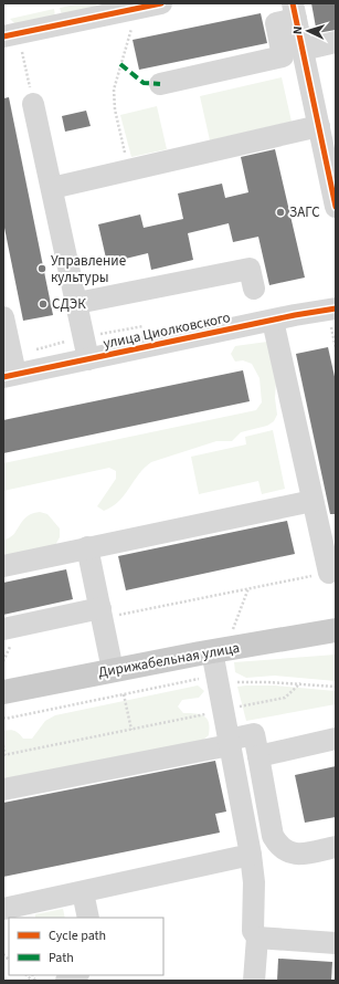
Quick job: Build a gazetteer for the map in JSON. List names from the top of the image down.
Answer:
{
  "streets": {
    "main road": ["Дирижабельная улица"],
    "street": ["улица Циолковского"]
  },
  "places": ["ЗАГС", "Управление культуры", "СДЭК"],
  "legend": ["Cycle path", "Path"],
  "north": "left"
}
